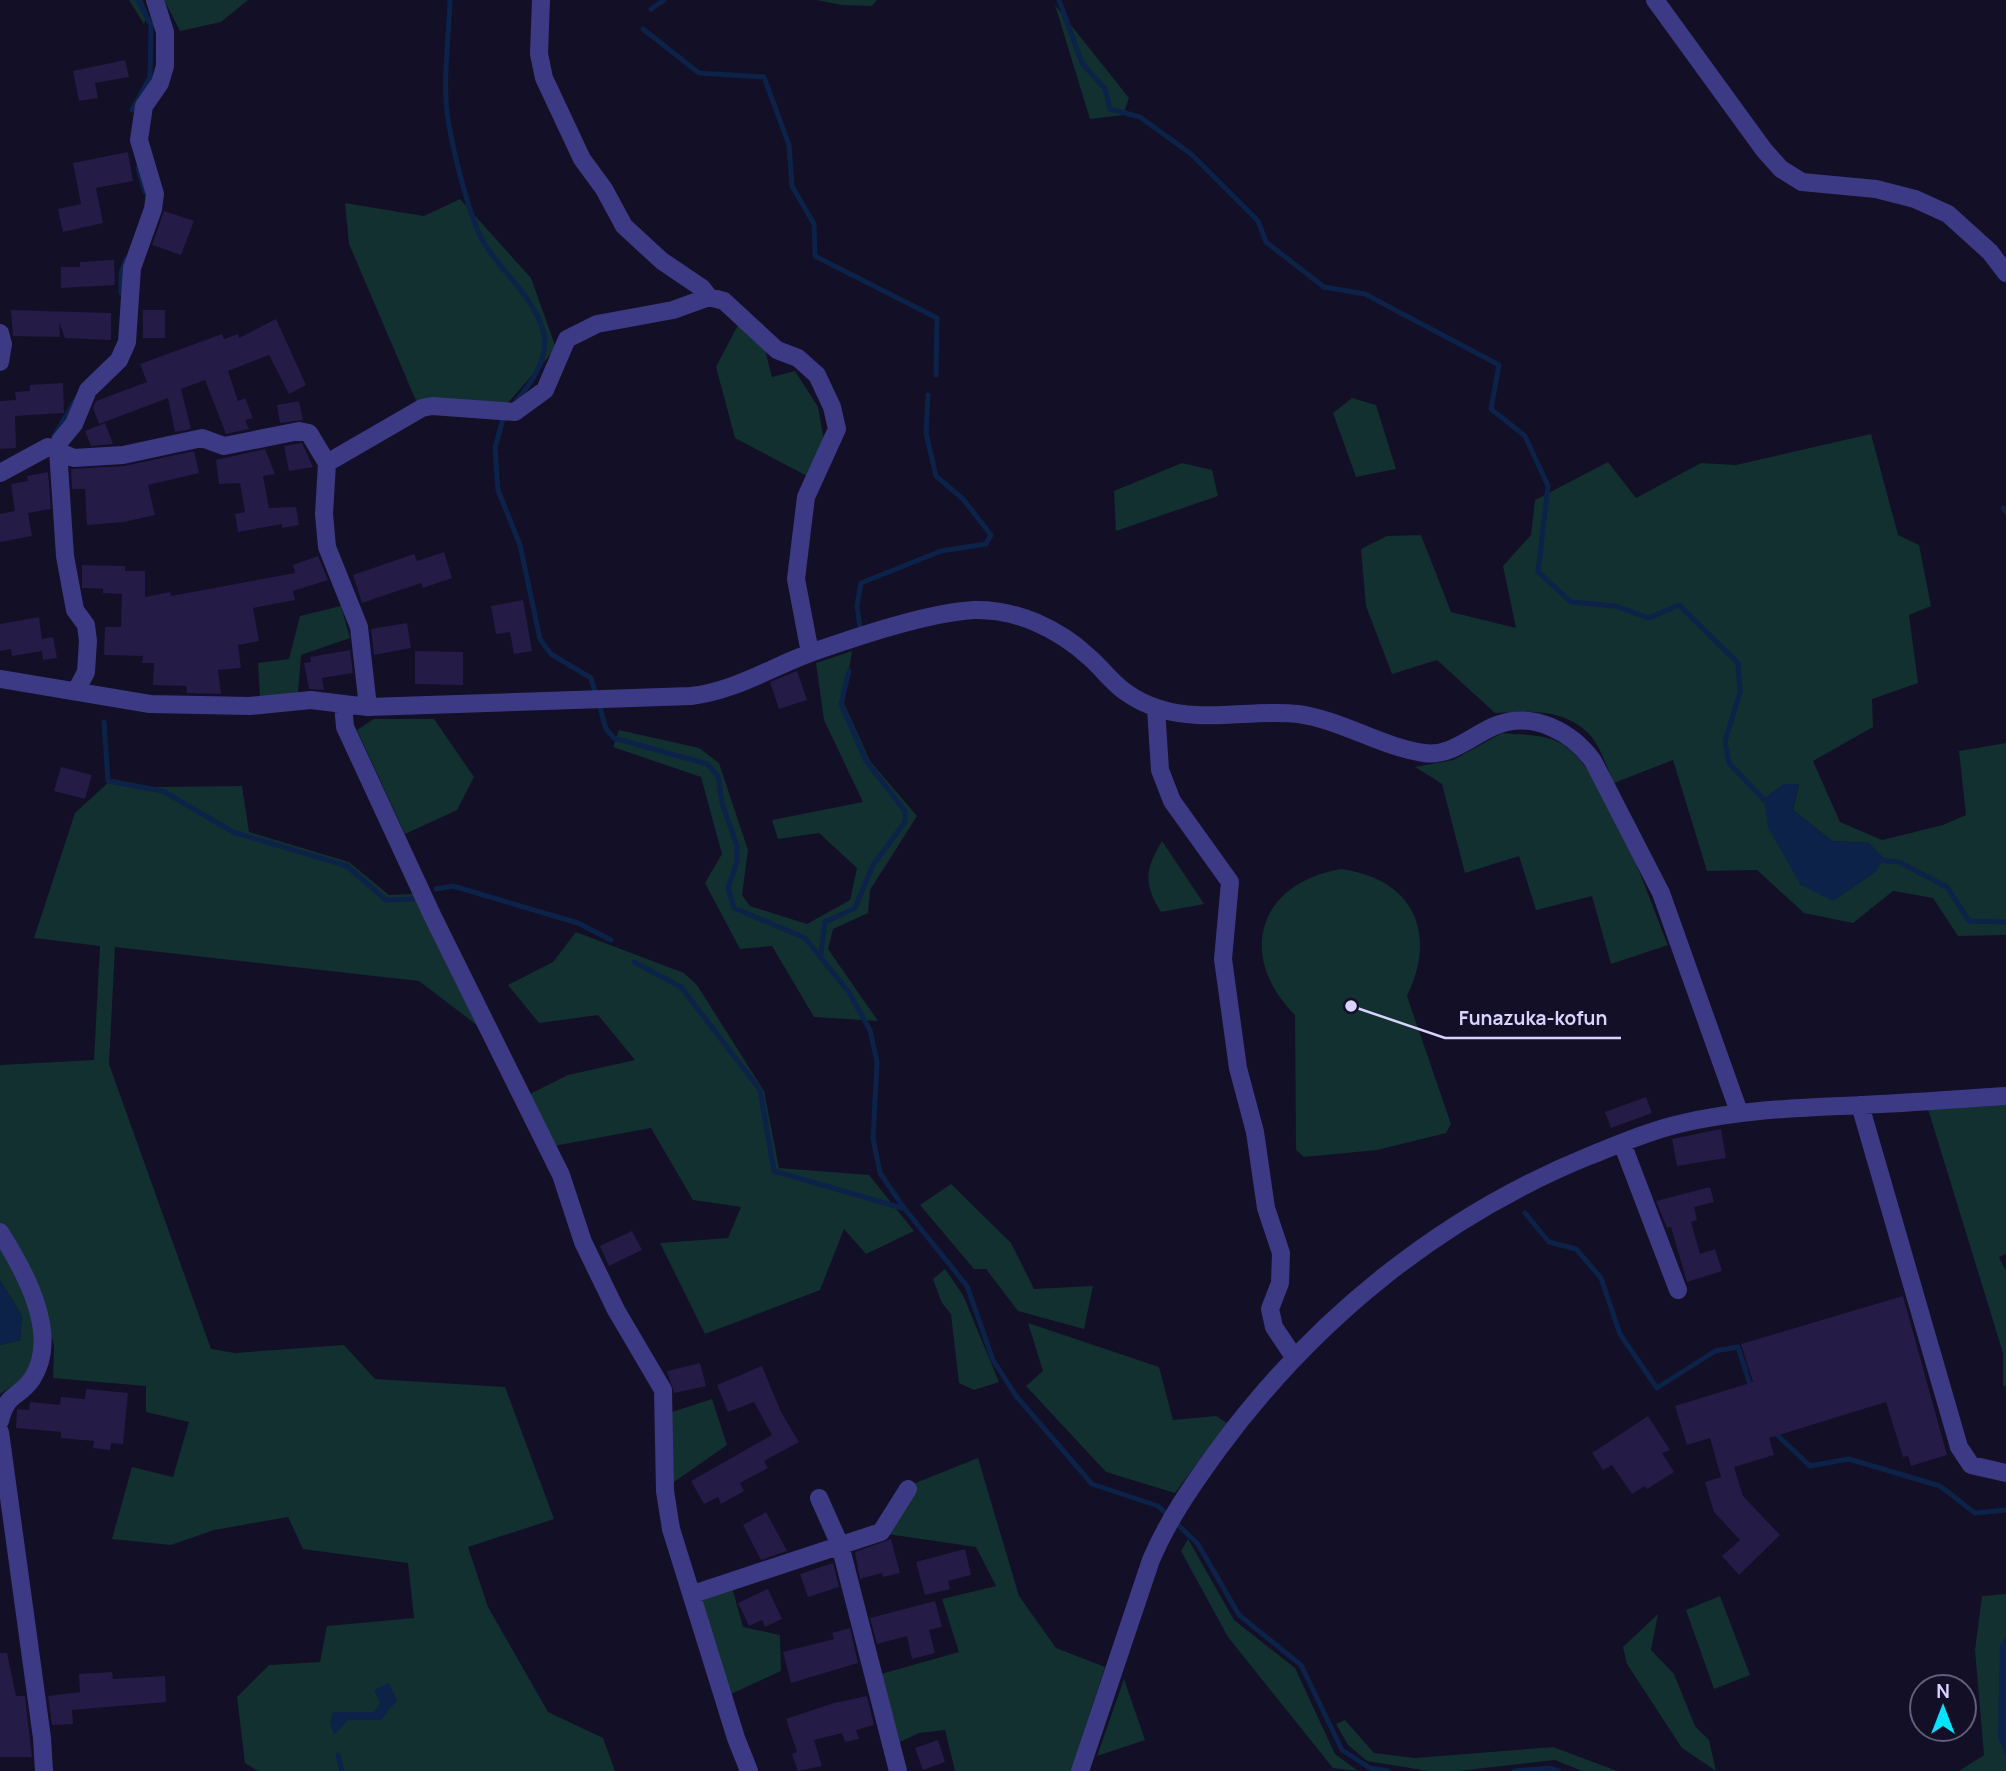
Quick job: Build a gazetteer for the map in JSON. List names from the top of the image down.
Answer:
{
  "places": ["Funazuka-kofun"],
  "north": "top"
}
